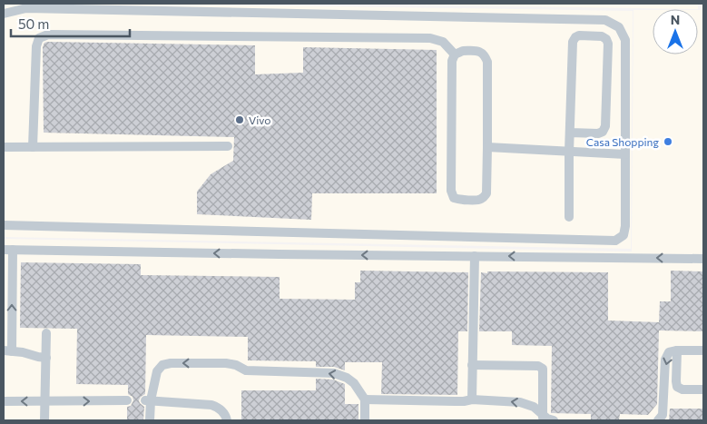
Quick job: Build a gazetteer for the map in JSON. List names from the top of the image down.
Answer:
{
  "places": ["Vivo", "Casa Shopping"],
  "scale_bar": "50 m",
  "north": "top"
}
